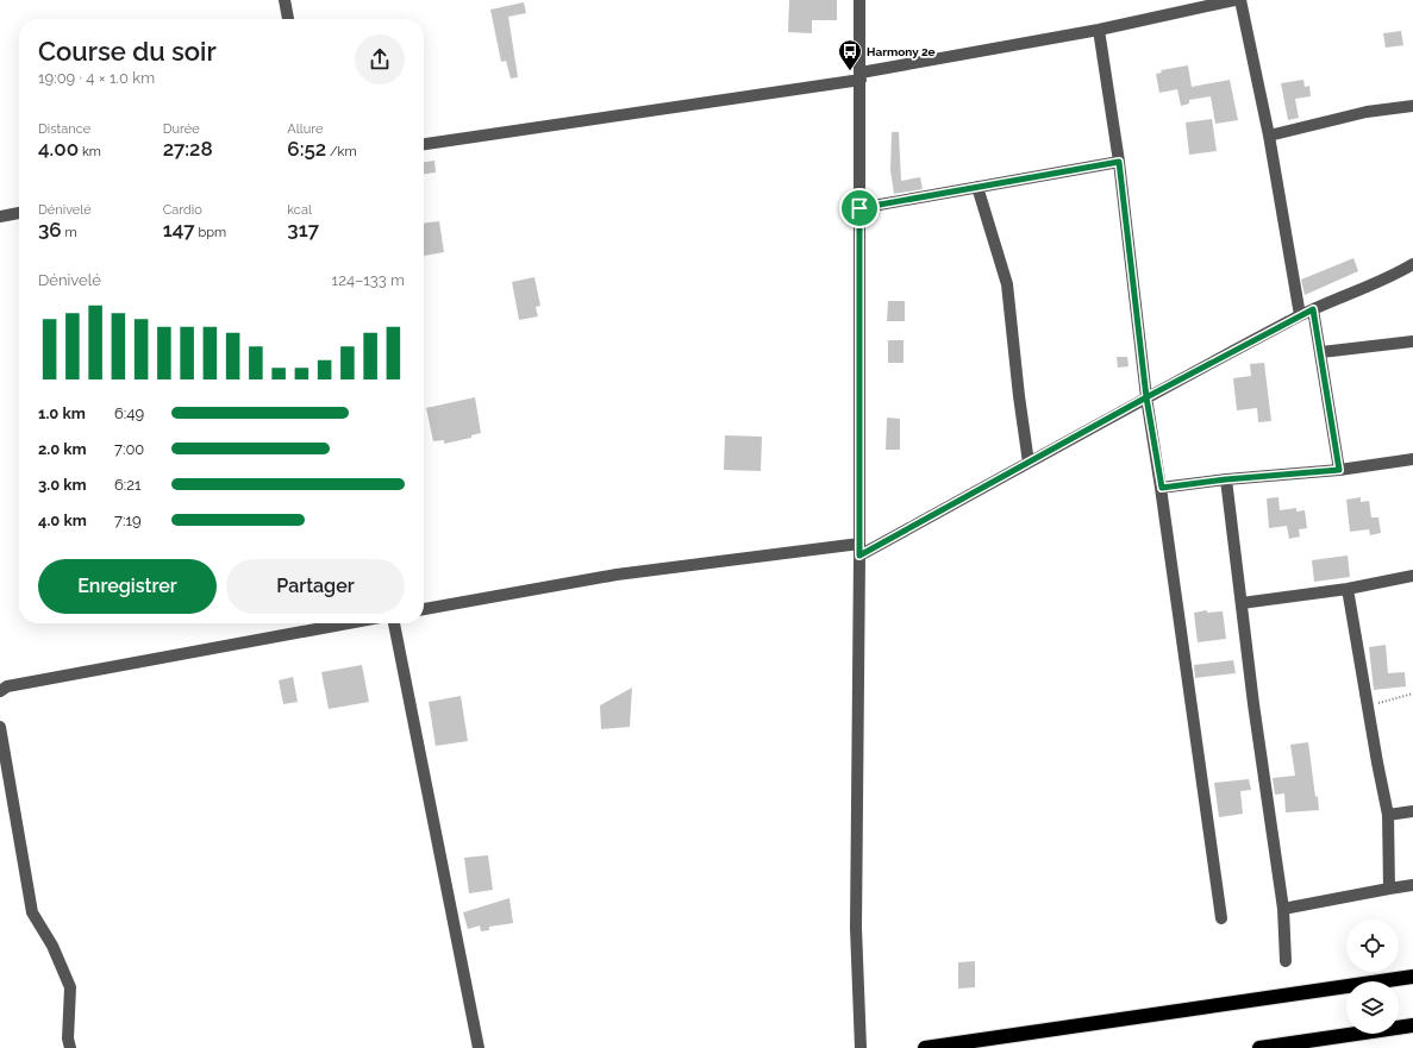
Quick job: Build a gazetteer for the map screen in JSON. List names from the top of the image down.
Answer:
{
  "places": {
    "bus stop": ["Harmony 2e"]
  },
  "page": {
    "heading": ["Course du soir", "19:09 · 4 × 1.0 km"],
    "stats": [
      ["Distance", "4.00 km"],
      ["Durée", "27:28"],
      ["Allure", "6:52 /km"],
      ["Dénivelé", "36 m"],
      ["Cardio", "147 bpm"],
      ["kcal", "317"]
    ],
    "chart": ["Dénivelé", "124–133 m"],
    "list": [
      {
        "name": "1.0 km",
        "note": "6:49"
      },
      {
        "name": "2.0 km",
        "note": "7:00"
      },
      {
        "name": "3.0 km",
        "note": "6:21"
      },
      {
        "name": "4.0 km",
        "note": "7:19"
      }
    ],
    "buttons": ["Enregistrer", "Partager"]
  }
}
